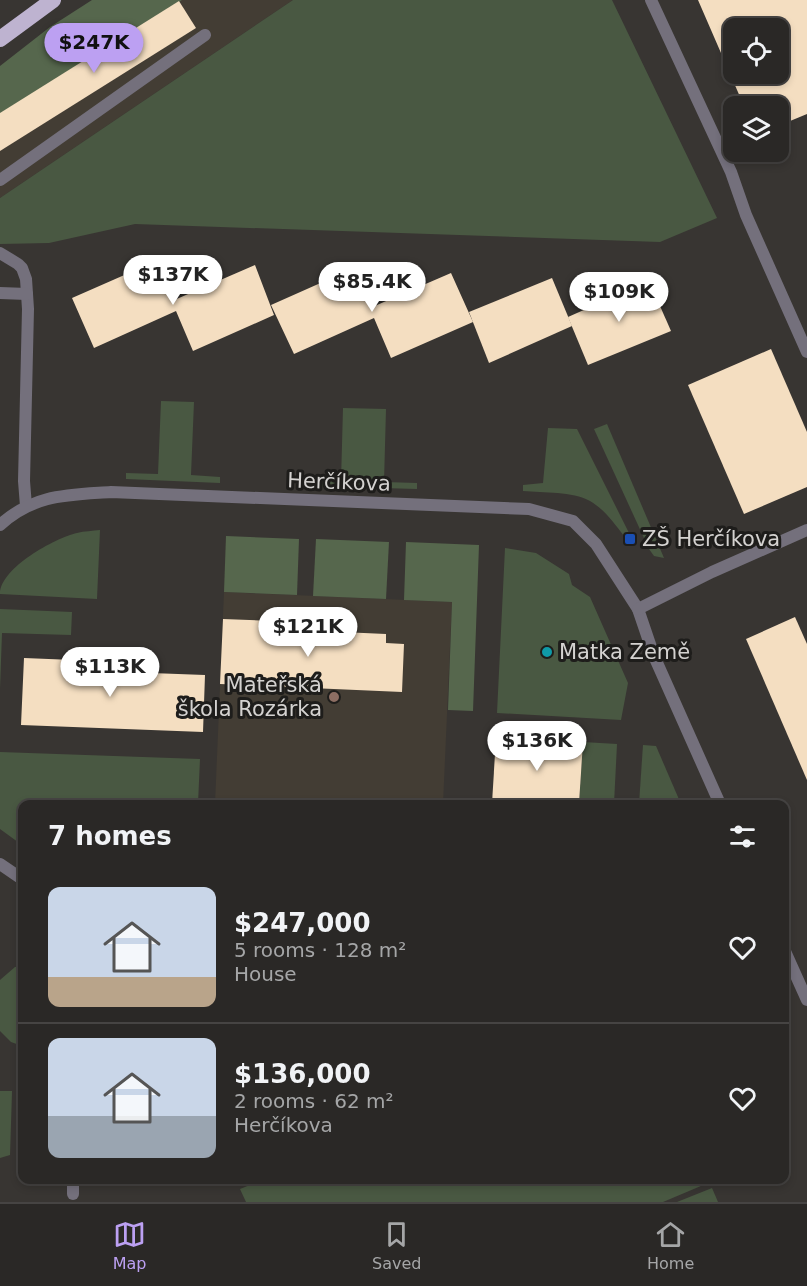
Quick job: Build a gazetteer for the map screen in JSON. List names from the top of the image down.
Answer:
{
  "streets": {
    "street": ["Herčíkova"]
  },
  "places": {
    "transit": ["ZŠ Herčíkova"],
    "other": ["Matka Země", "Mateřská škola Rozárka"]
  },
  "page": {
    "price": [
      "$247K",
      "$137K",
      "$85.4K",
      "$109K",
      "$121K",
      "$113K",
      "$136K"
    ],
    "heading": "7 homes",
    "list": [
      {
        "name": "$247,000",
        "note": "5 rooms · 128 m² · House"
      },
      {
        "name": "$136,000",
        "note": "2 rooms · 62 m² · Herčíkova"
      }
    ],
    "tabs": ["Map", "Saved", "Home"]
  }
}
